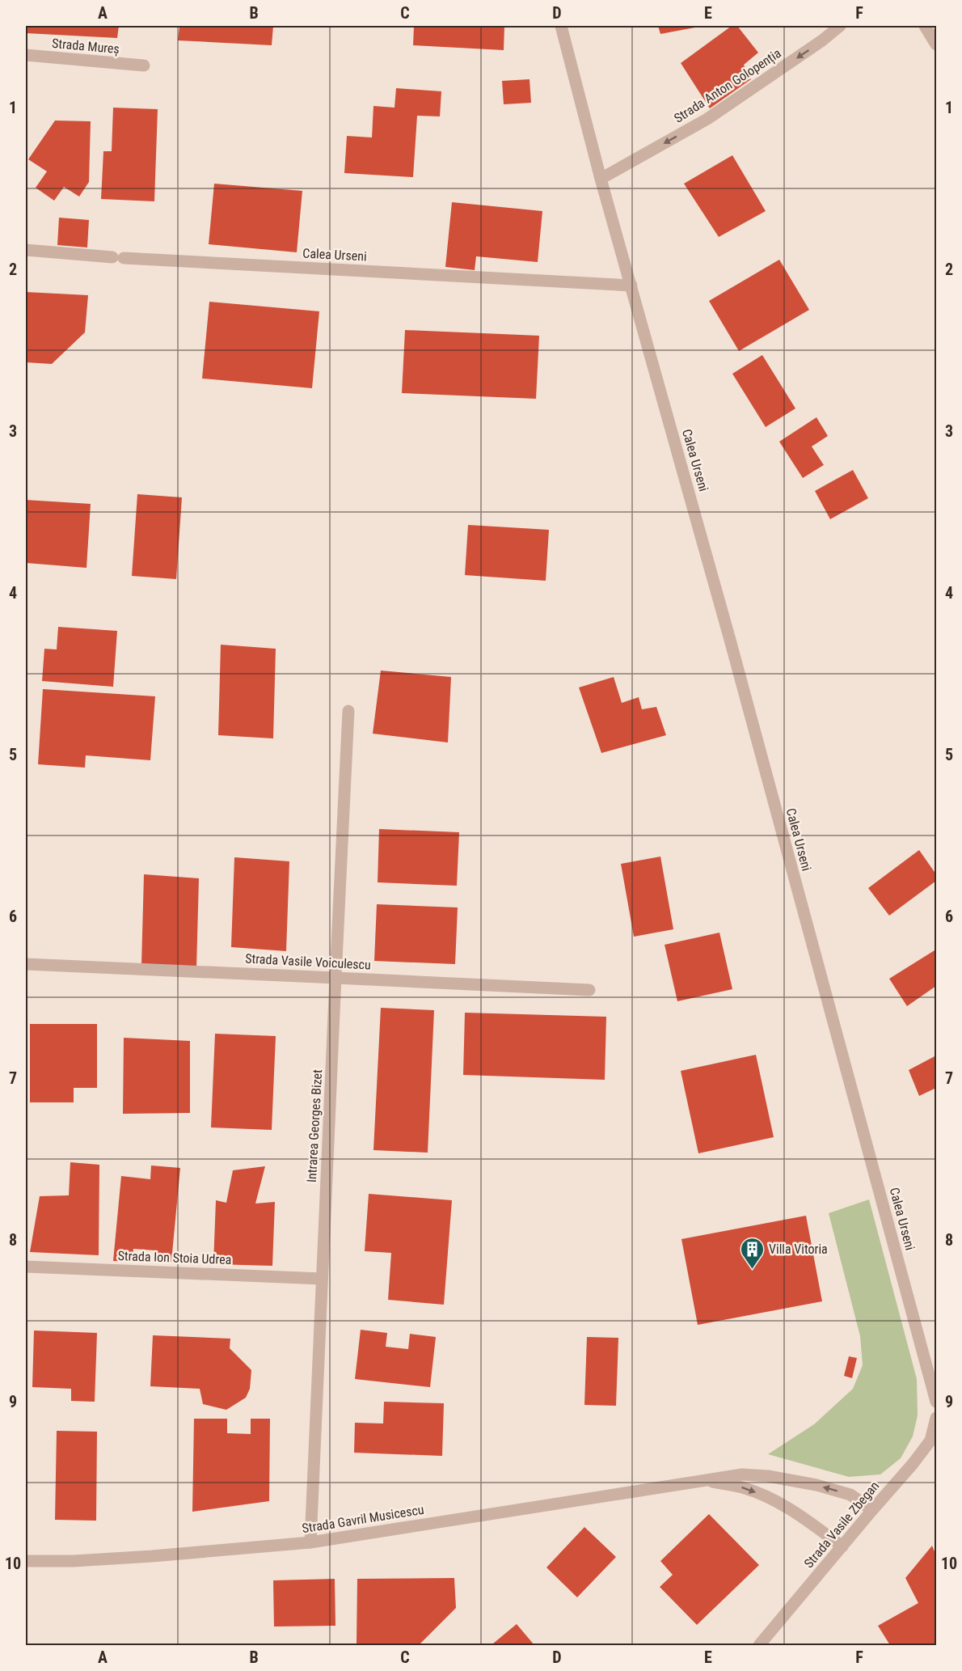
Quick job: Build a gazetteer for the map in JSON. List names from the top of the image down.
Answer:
{
  "streets": {
    "street": [
      "Strada Mureș",
      "Strada Anton Golopenția",
      "Calea Urseni",
      "Strada Vasile Voiculescu",
      "Intrarea Georges Bizet",
      "Strada Ion Stoia Udrea",
      "Strada Gavril Musicescu",
      "Strada Vasile Zbegan"
    ]
  },
  "crossings": [
    ["Strada Anton Golopenția", "Calea Urseni"],
    ["Strada Vasile Voiculescu", "Intrarea Georges Bizet"],
    ["Intrarea Georges Bizet", "Strada Ion Stoia Udrea"],
    ["Intrarea Georges Bizet", "Strada Gavril Musicescu"],
    ["Strada Gavril Musicescu", "Strada Vasile Zbegan"]
  ],
  "one_way": ["Strada Anton Golopenția"],
  "places": {
    "building": ["Villa Vitoria"]
  },
  "grid": {
    "columns": [
      "A",
      "B",
      "C",
      "D",
      "E",
      "F"
    ],
    "rows": [
      "1",
      "2",
      "3",
      "4",
      "5",
      "6",
      "7",
      "8",
      "9",
      "10"
    ]
  }
}
